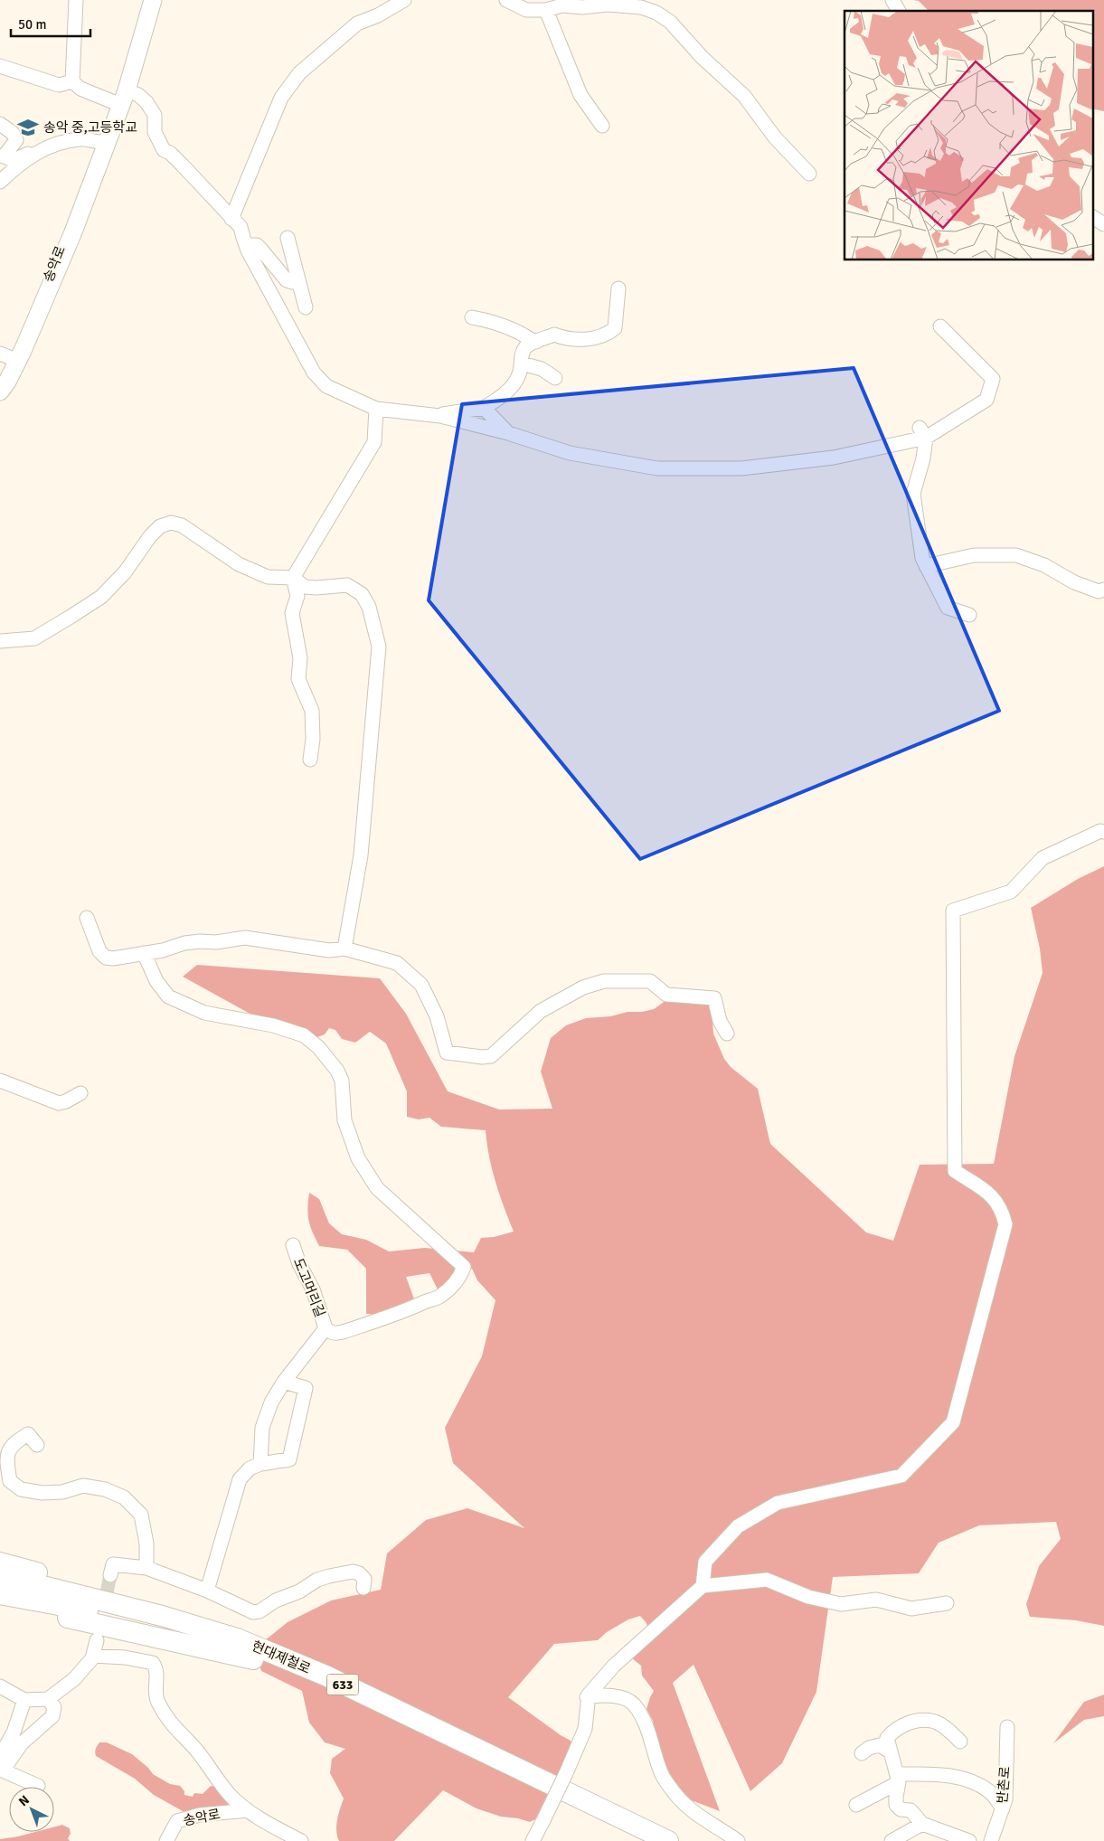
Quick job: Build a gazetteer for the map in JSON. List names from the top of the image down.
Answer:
{
  "streets": {
    "highway": ["현대제철로", "633"],
    "main road": ["송악로"],
    "street": ["도고머리길", "반촌로"]
  },
  "places": {
    "school or university": ["송악 중,고등학교"]
  },
  "scale_bar": "50 m",
  "north": "top left"
}
